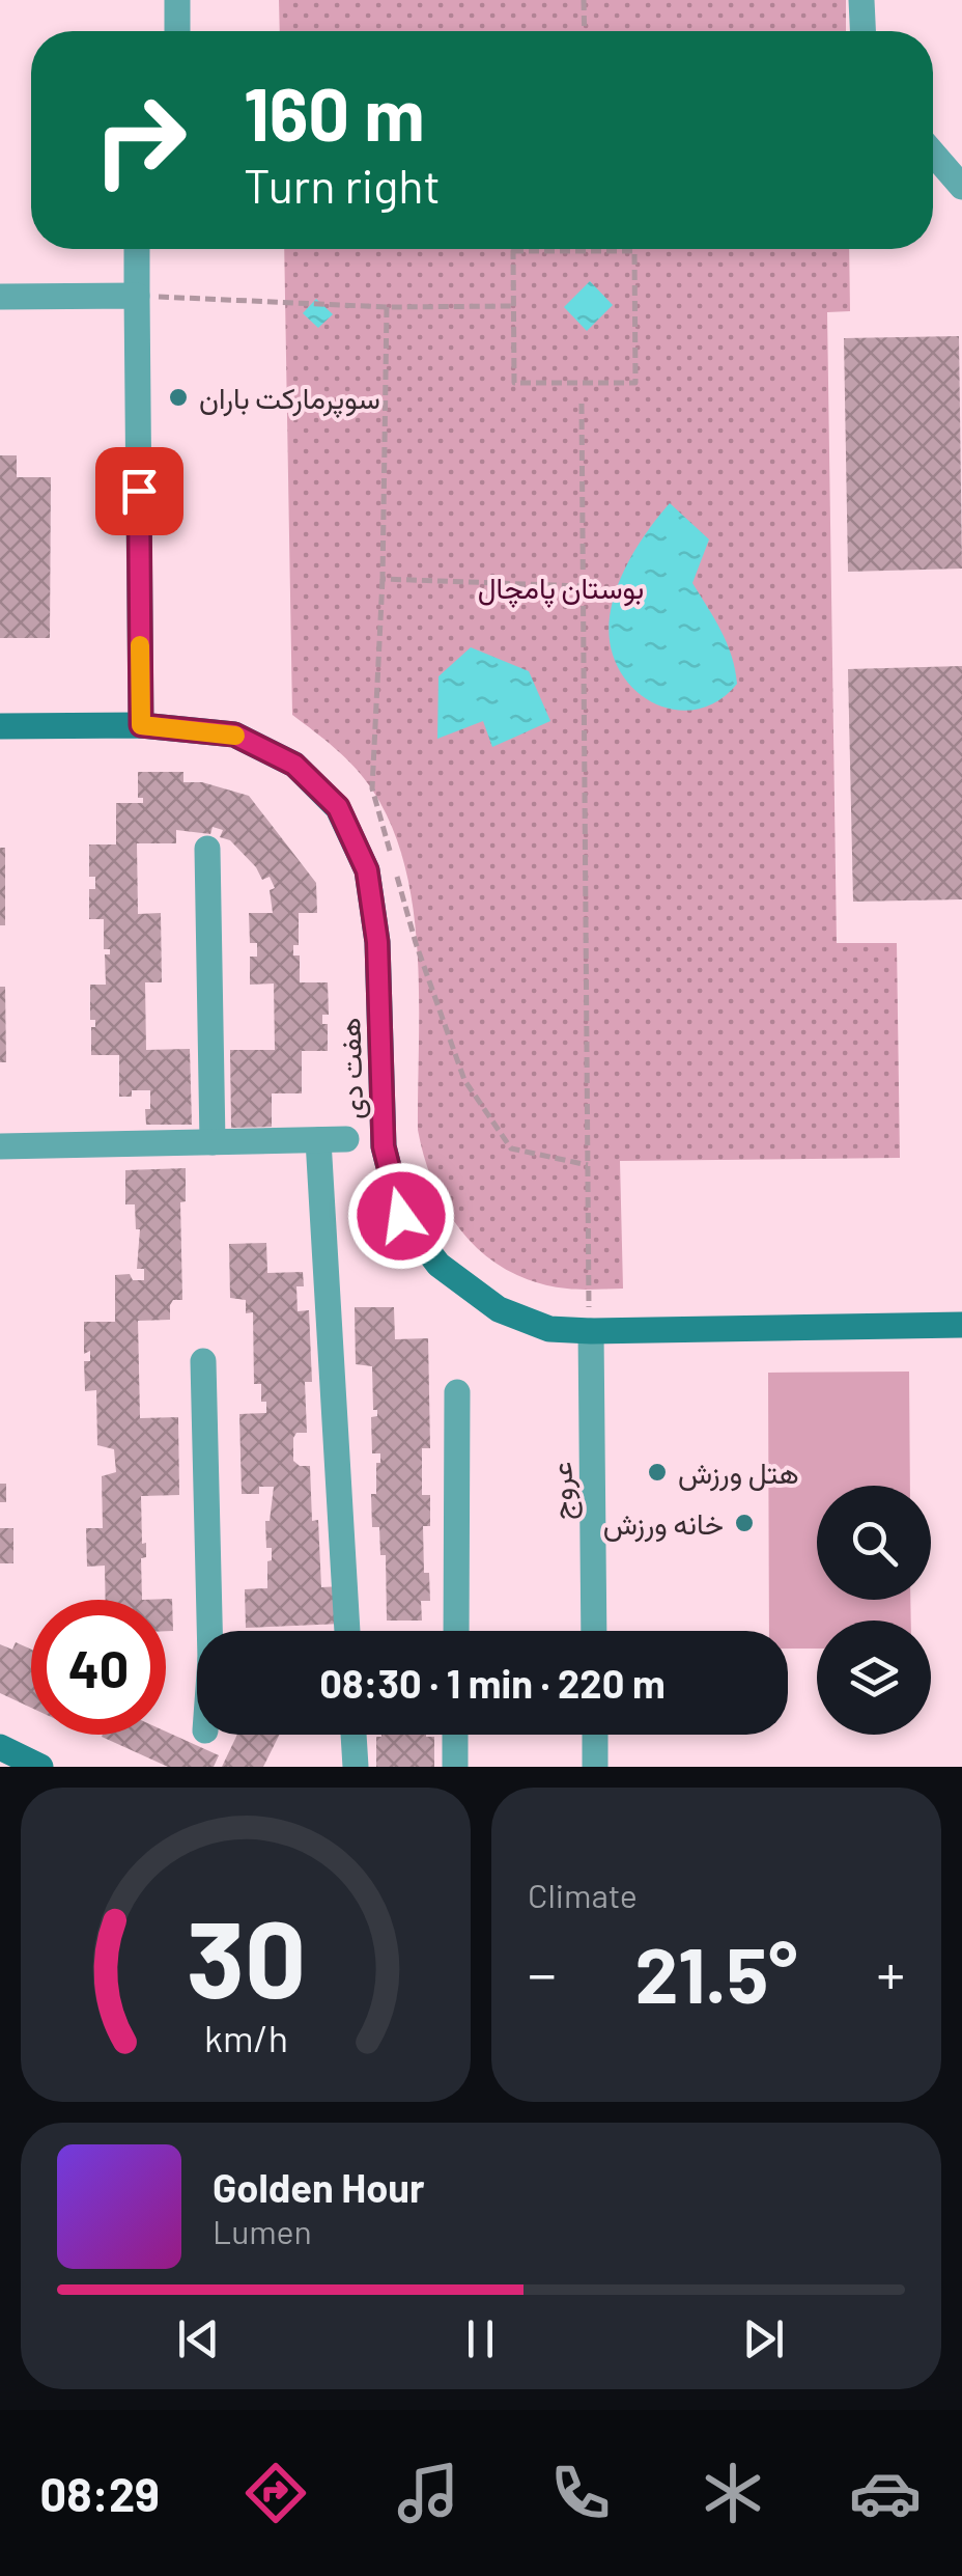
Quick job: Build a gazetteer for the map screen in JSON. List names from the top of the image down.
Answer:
{
  "streets": {
    "street": ["هفت دی", "عروج"]
  },
  "crossings": [
    ["هفت دی", "عروج"]
  ],
  "parks": ["بوستان پامچال"],
  "places": ["سوپرمارکت باران", "هتل ورزش", "خانه ورزش"],
  "page": {
    "turn": ["160 m", "Turn right"],
    "limit": "40",
    "trip": "08:30 · 1 min · 220 m",
    "tile": "Climate",
    "heat": ["−", "21.5°", "+"],
    "song": ["Golden Hour", "Lumen"],
    "tabs": "08:29",
    "gauge": ["30", "km/h"]
  }
}
